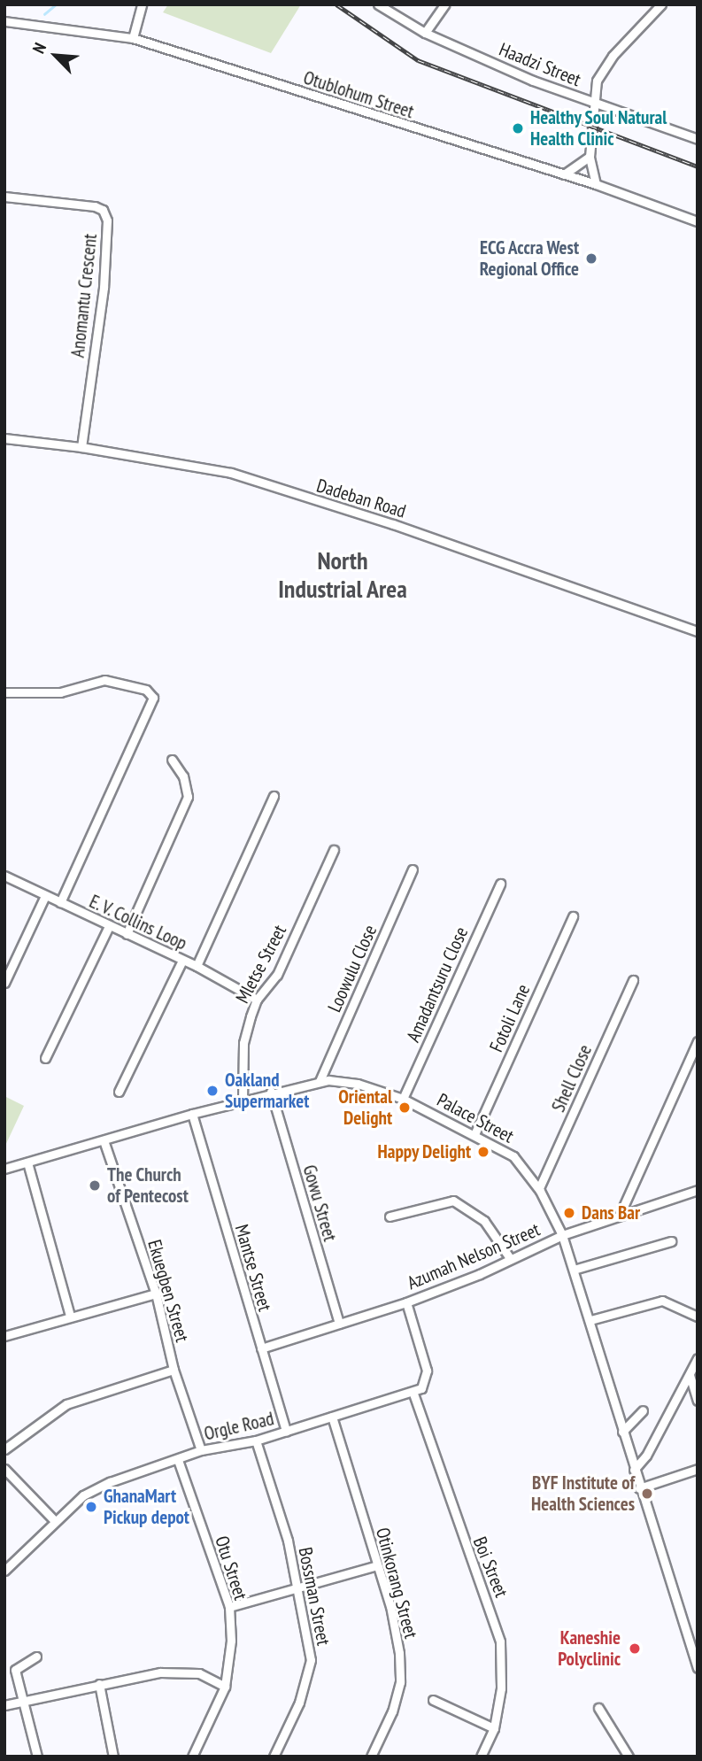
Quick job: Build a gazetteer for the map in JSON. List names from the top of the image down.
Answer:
{
  "streets": {
    "street": [
      "Haadzi Street",
      "Otublohum Street",
      "Anomantu Crescent",
      "Dadeban Road",
      "E. V. Collins Loop",
      "Mletse Street",
      "Loowulu Close",
      "Amadantsuru Close",
      "Fotoli Lane",
      "Shell Close",
      "Palace Street",
      "Gowu Street",
      "Azumah Nelson Street",
      "Mantse Street",
      "Ekuegben Street",
      "Orgle Road",
      "Boi Street",
      "Otu Street",
      "Otinkorang Street",
      "Bossman Street"
    ]
  },
  "crossings": [
    ["Anomantu Crescent", "Dadeban Road"],
    ["E. V. Collins Loop", "Mletse Street"],
    ["Mletse Street", "Palace Street"],
    ["Loowulu Close", "Palace Street"],
    ["Amadantsuru Close", "Palace Street"],
    ["Fotoli Lane", "Palace Street"],
    ["Shell Close", "Palace Street"],
    ["Palace Street", "Gowu Street"],
    ["Palace Street", "Azumah Nelson Street"],
    ["Palace Street", "Mantse Street"],
    ["Palace Street", "Ekuegben Street"],
    ["Gowu Street", "Azumah Nelson Street"],
    ["Azumah Nelson Street", "Mantse Street"],
    ["Mantse Street", "Orgle Road"],
    ["Ekuegben Street", "Orgle Road"],
    ["Orgle Road", "Boi Street"],
    ["Orgle Road", "Otu Street"],
    ["Orgle Road", "Otinkorang Street"],
    ["Orgle Road", "Bossman Street"]
  ],
  "districts": ["North Industrial Area"],
  "places": [
    "Healthy Soul Natural Health Clinic",
    "ECG Accra West Regional Office",
    "Oakland Supermarket",
    "Oriental Delight",
    "Happy Delight",
    "The Church of Pentecost",
    "Dans Bar",
    "BYF Institute of Health Sciences",
    "GhanaMart Pickup depot",
    "Kaneshie Polyclinic"
  ],
  "north": "top left"
}
